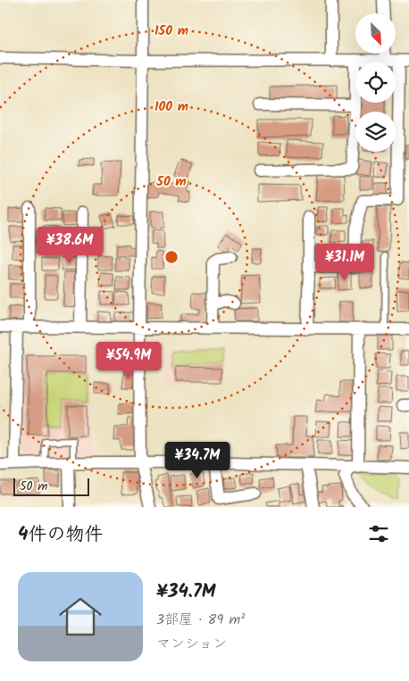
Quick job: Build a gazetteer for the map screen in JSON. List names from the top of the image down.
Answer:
{
  "scale_bar": "50 m",
  "north": "bottom right",
  "page": {
    "price": [
      "¥38.6M",
      "¥31.1M",
      "¥54.9M",
      "¥34.7M"
    ],
    "scale": "50 m",
    "heading": "4件の物件",
    "list": [
      {
        "name": "¥34.7M",
        "note": "3部屋 · 89 m² · マンション"
      }
    ]
  },
  "rings": ["150 m", "100 m", "50 m"]
}
